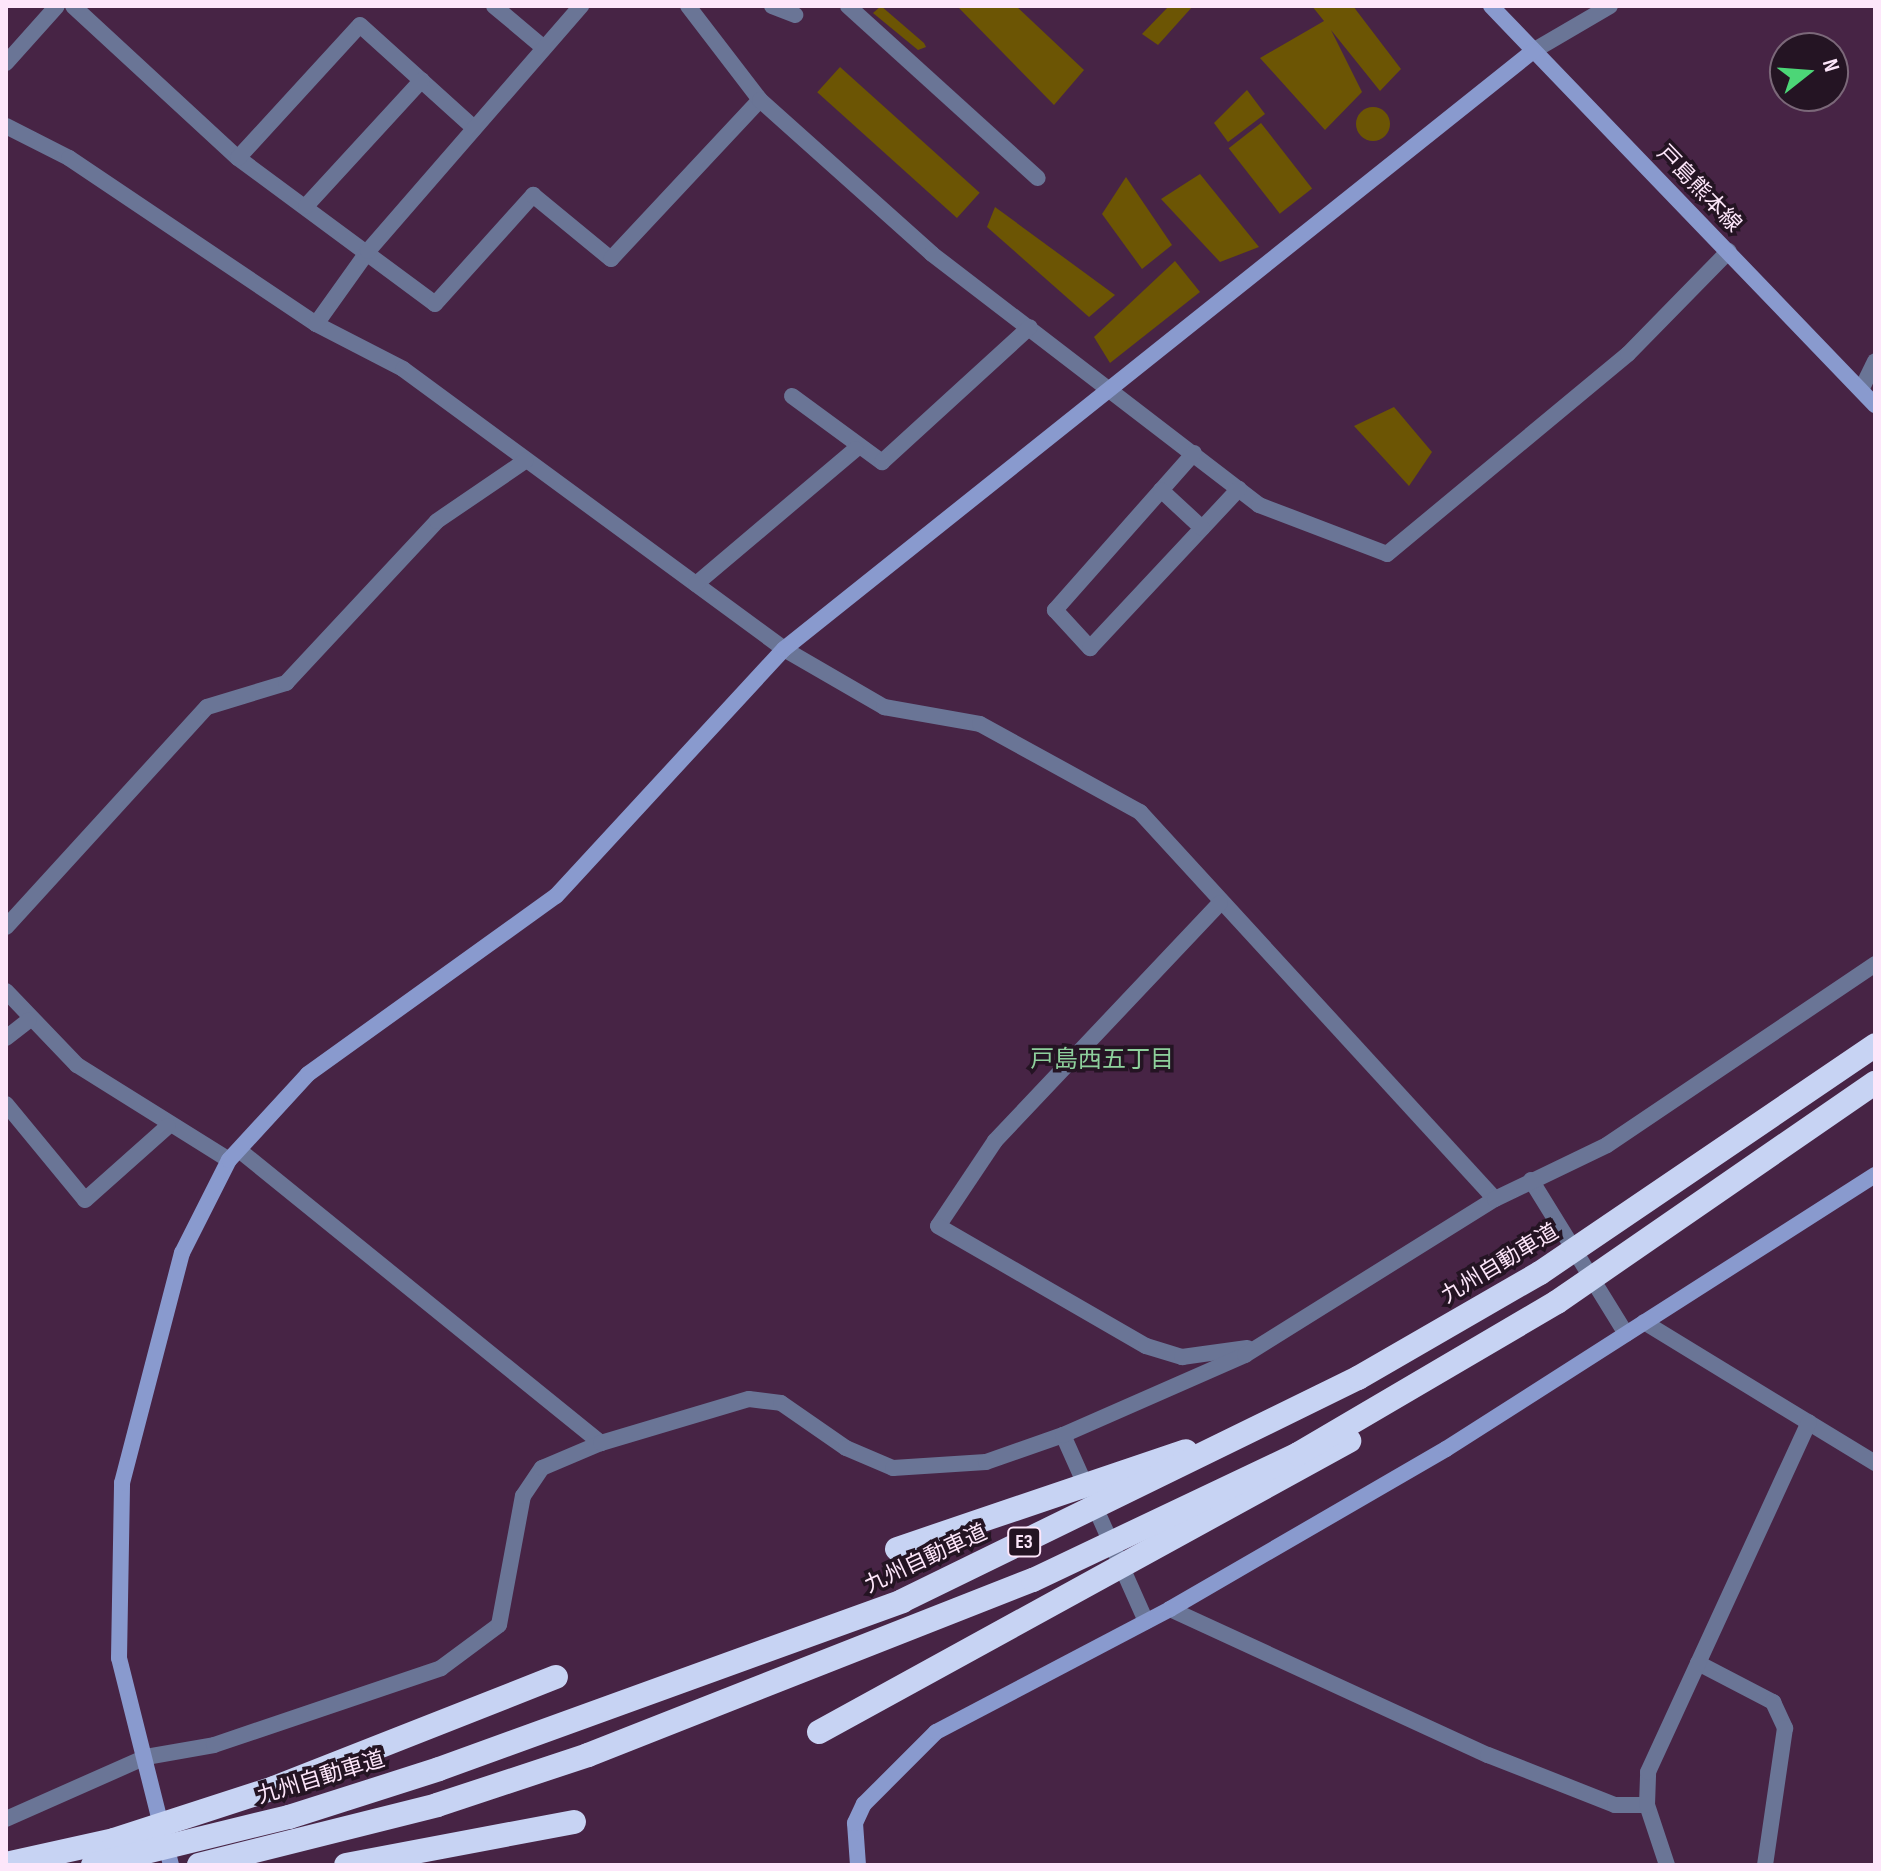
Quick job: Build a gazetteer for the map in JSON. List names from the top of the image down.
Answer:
{
  "streets": {
    "highway": ["九州自動車道", "E3"],
    "street": ["戸島熊本線"]
  },
  "districts": ["戸島西五丁目"],
  "north": "right"
}
